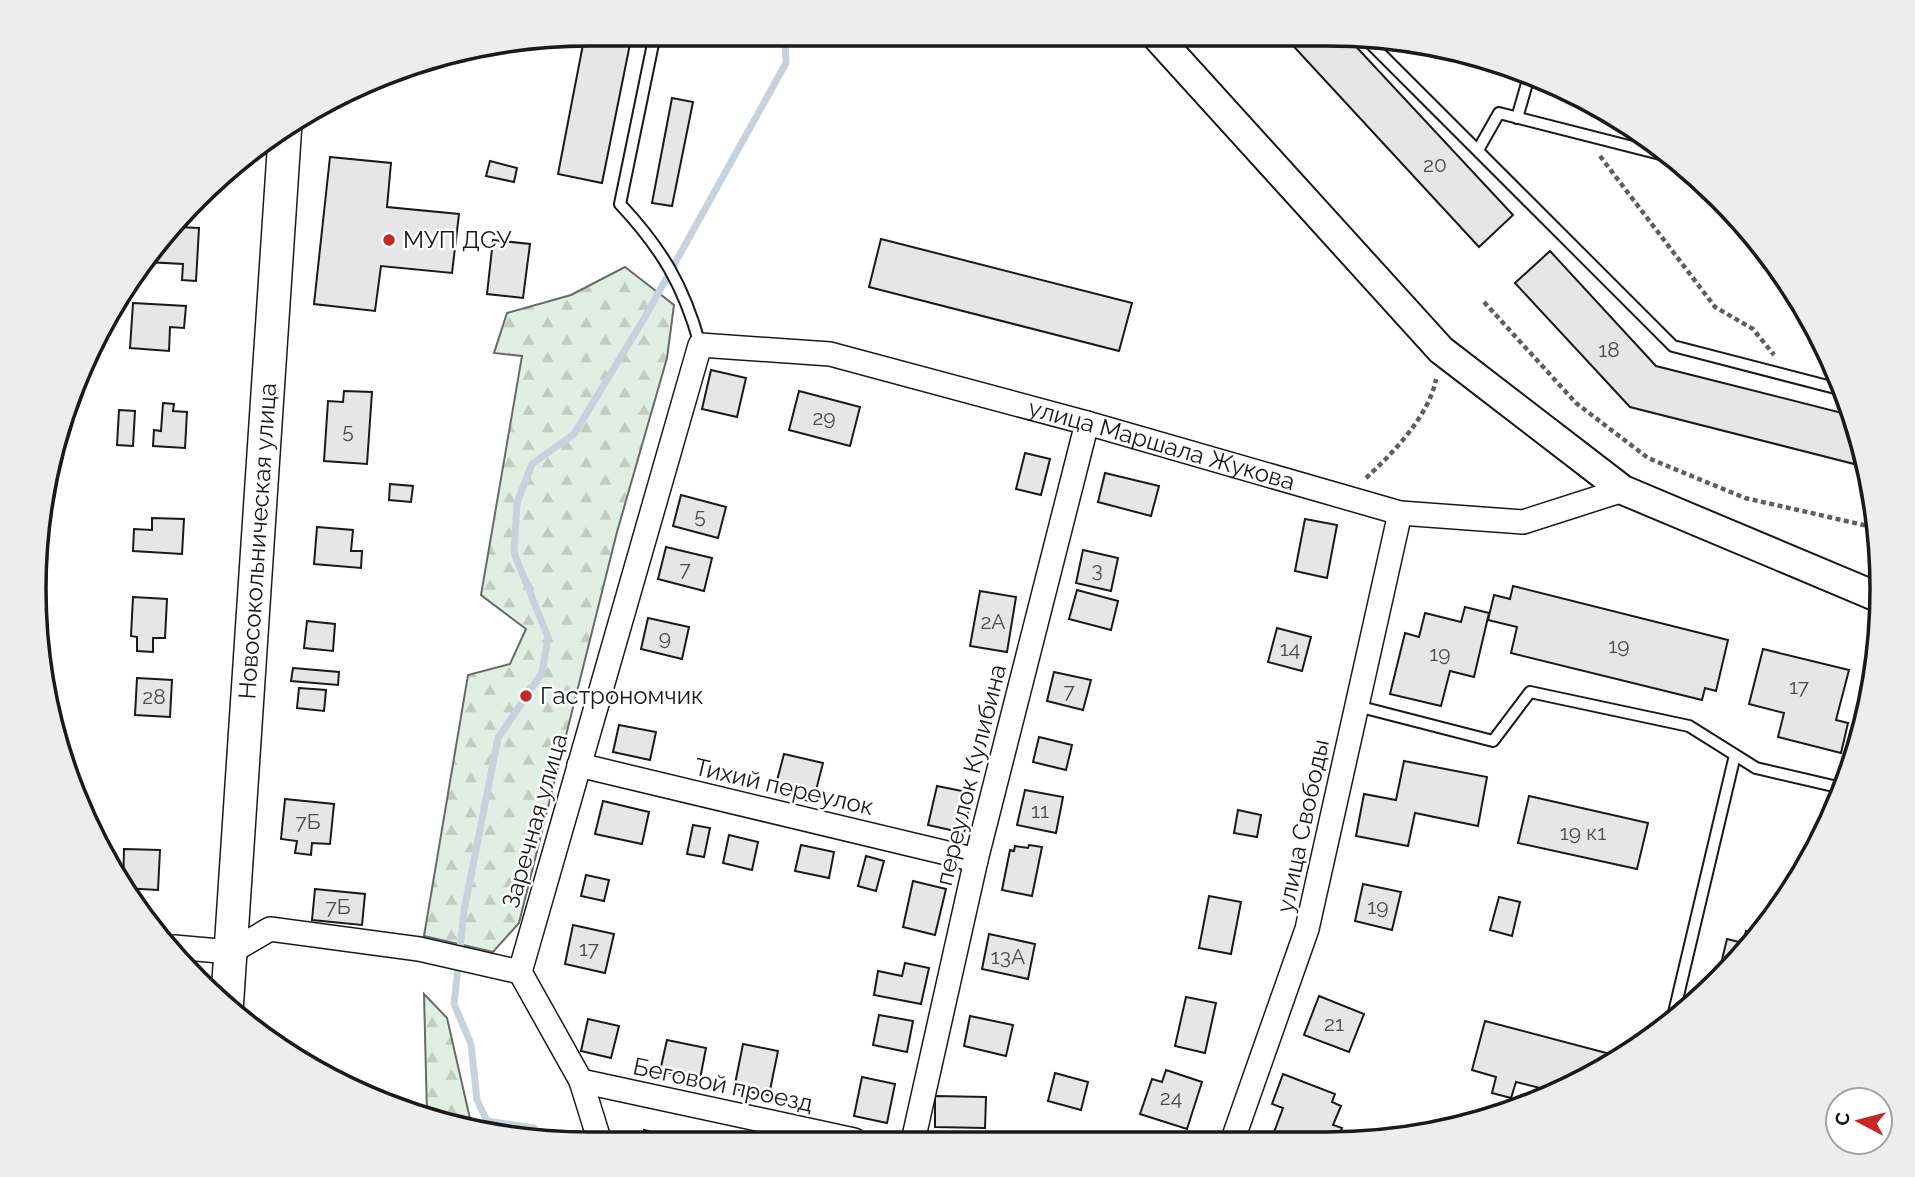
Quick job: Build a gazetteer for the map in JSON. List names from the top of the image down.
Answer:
{
  "streets": {
    "main road": ["Новосокольническая улица"],
    "street": [
      "улица Маршала Жукова",
      "переулок Кулибина",
      "Тихий переулок",
      "Заречная улица",
      "улица Свободы",
      "Беговой проезд"
    ]
  },
  "crossings": [
    ["улица Маршала Жукова", "переулок Кулибина"],
    ["улица Маршала Жукова", "Заречная улица"],
    ["улица Маршала Жукова", "улица Свободы"],
    ["переулок Кулибина", "Тихий переулок"],
    ["Тихий переулок", "Заречная улица"]
  ],
  "places": ["МУП ДСУ", "Гастрономчик"],
  "house_numbers": [
    "20",
    "18",
    "29",
    "5",
    "5",
    "7",
    "3",
    "2А",
    "9",
    "19",
    "14",
    "19",
    "17",
    "7",
    "28",
    "11",
    "7Б",
    "19 к1",
    "7Б",
    "19",
    "17",
    "13А",
    "21",
    "24"
  ],
  "north": "left"
}
